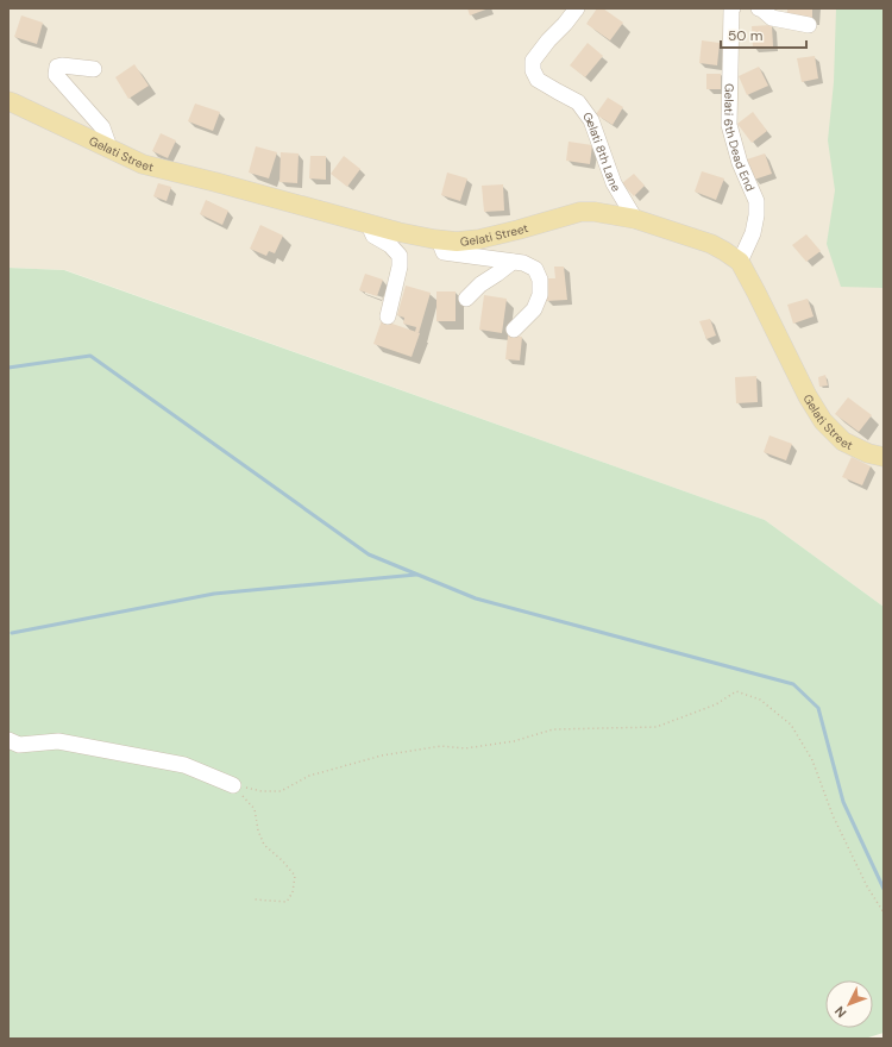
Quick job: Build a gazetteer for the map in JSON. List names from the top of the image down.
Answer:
{
  "streets": {
    "main road": ["Gelati Street"],
    "street": ["Gelati 6th Dead End", "Gelati 8th Lane"]
  },
  "crossings": [
    ["Gelati 6th Dead End", "Gelati Street"],
    ["Gelati Street", "Gelati 8th Lane"]
  ],
  "scale_bar": "50 m",
  "north": "bottom left"
}
